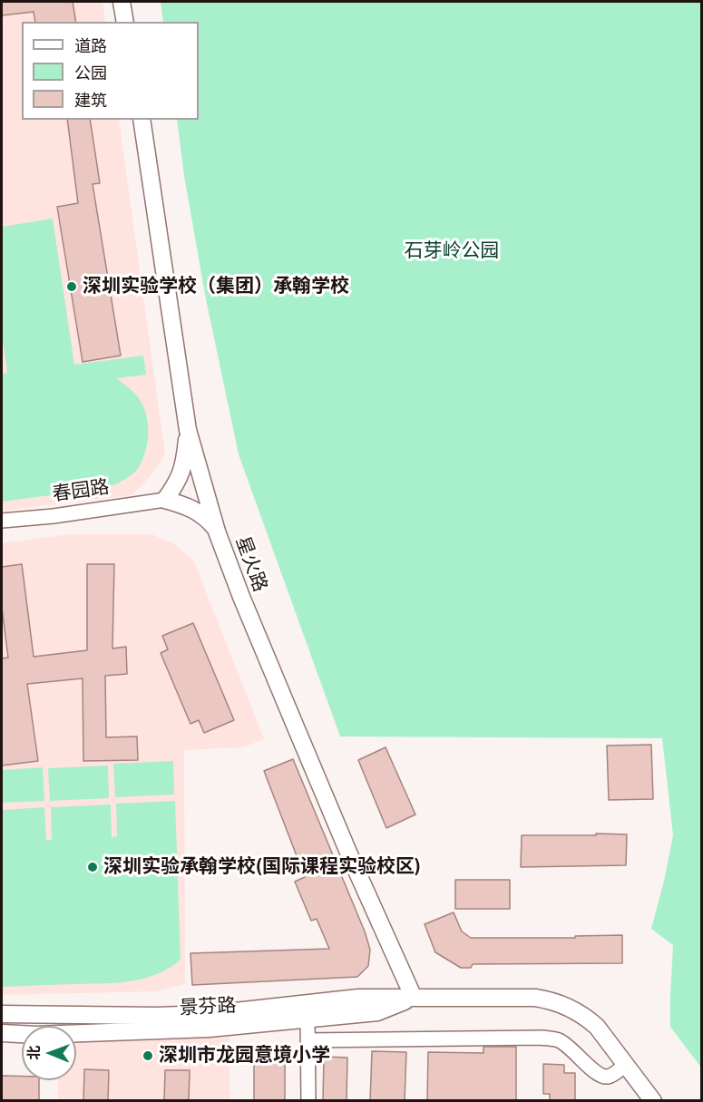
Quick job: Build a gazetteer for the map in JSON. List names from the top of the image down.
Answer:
{
  "streets": {
    "street": ["春园路", "星火路", "景芬路"]
  },
  "crossings": [
    ["春园路", "星火路"],
    ["星火路", "景芬路"]
  ],
  "parks": ["石芽岭公园"],
  "places": ["深圳实验学校（集团）承翰学校", "深圳实验承翰学校(国际课程实验校区)", "深圳市龙园意境小学"],
  "legend": ["道路", "公园", "建筑"],
  "north": "left"
}
